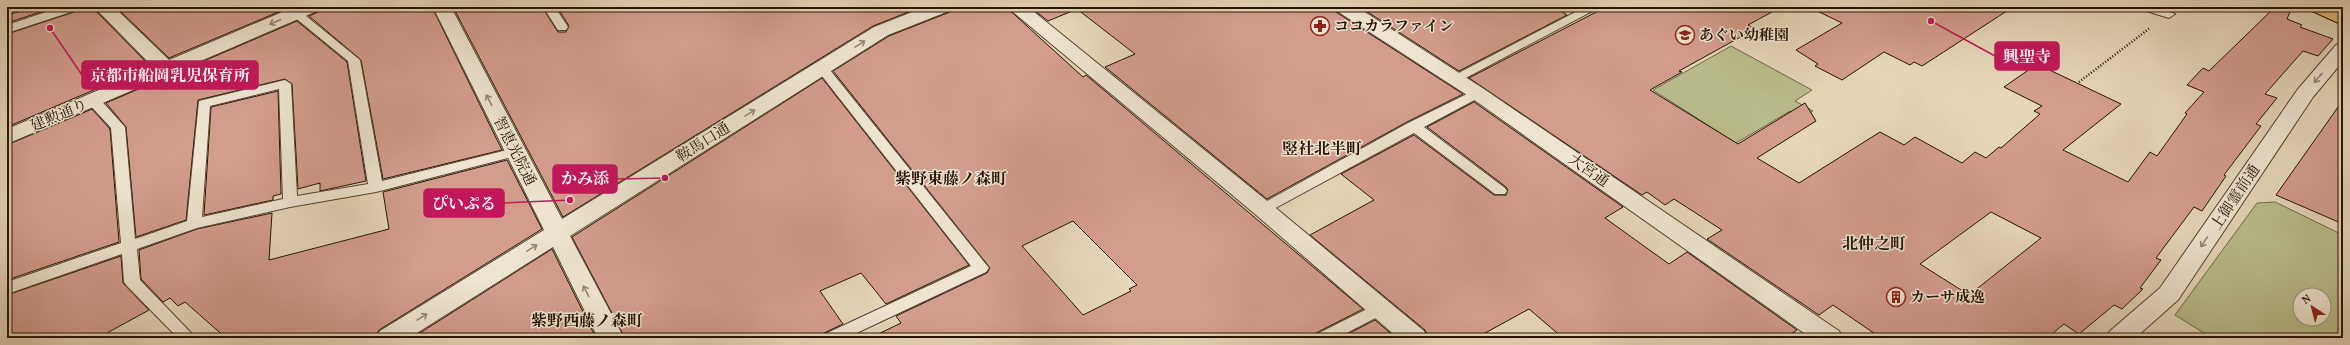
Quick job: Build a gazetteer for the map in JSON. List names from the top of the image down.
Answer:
{
  "streets": {
    "street": [
      "建勲通り",
      "鞍馬口通",
      "智恵光院通",
      "大宮通",
      "上御霊前通"
    ]
  },
  "crossings": [
    ["鞍馬口通", "智恵光院通"]
  ],
  "one_way": [
    "建勲通り",
    "鞍馬口通",
    "智恵光院通",
    "上御霊前通"
  ],
  "districts": [
    "竪社北半町",
    "紫野東藤ノ森町",
    "北仲之町",
    "紫野西藤ノ森町"
  ],
  "places": {
    "other": [
      "興聖寺",
      "京都市船岡乳児保育所",
      "かみ添",
      "ぴいぷる"
    ],
    "pharmacy": ["ココカラファイン"],
    "school or university": ["あぐい幼稚園"],
    "building": ["カーサ成逸"]
  },
  "north": "top left"
}
